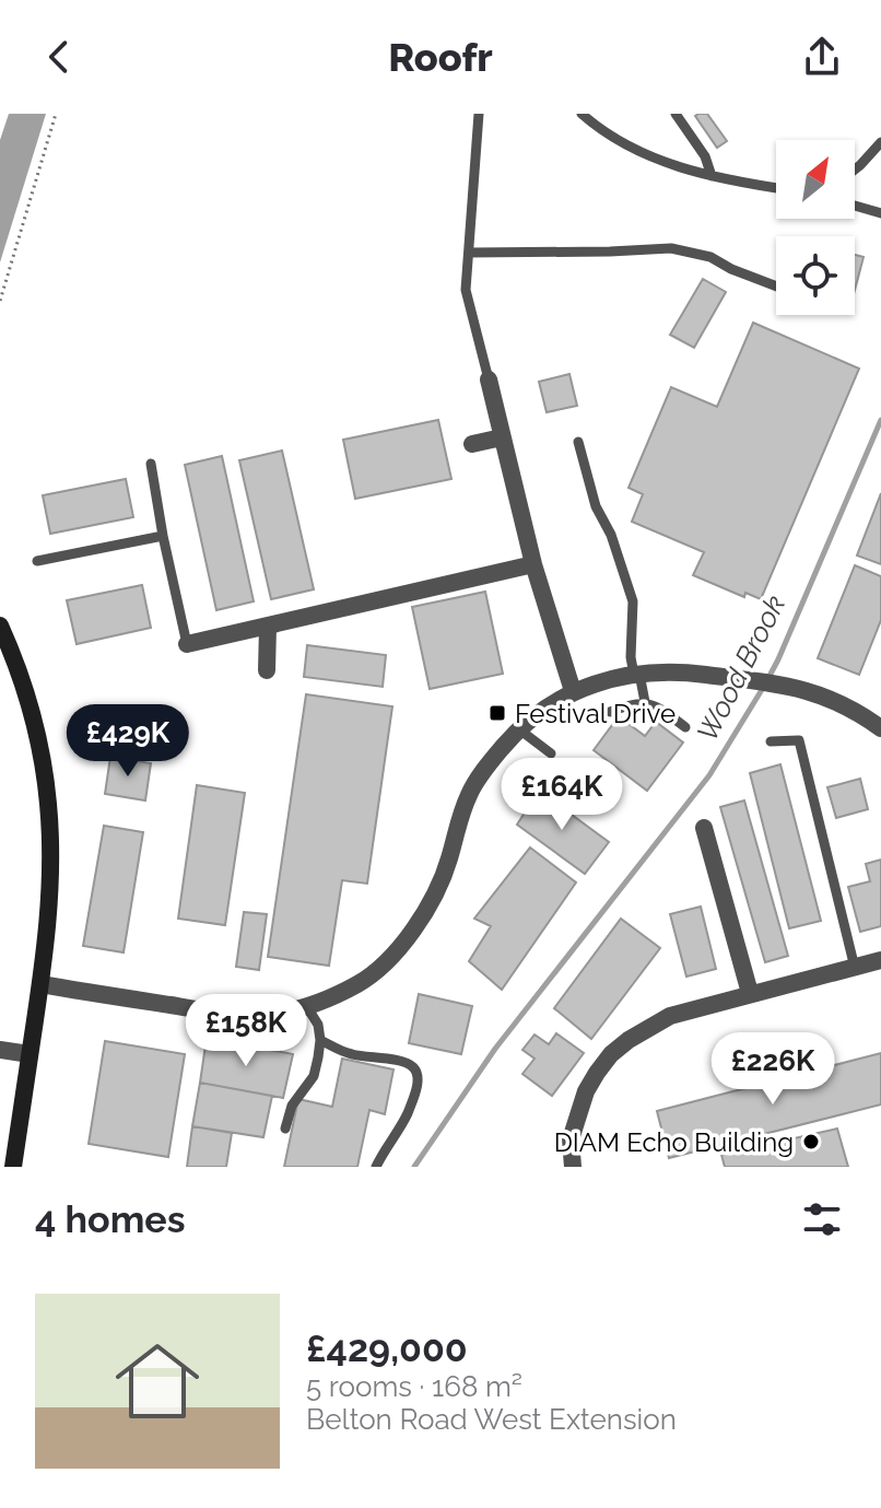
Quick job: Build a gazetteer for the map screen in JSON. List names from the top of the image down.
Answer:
{
  "water": ["Wood Brook"],
  "places": {
    "transit": ["Festival Drive"],
    "other": ["DIAM Echo Building"]
  },
  "north": "top right",
  "page": {
    "header": "Roofr",
    "price": [
      "£429K",
      "£164K",
      "£158K",
      "£226K"
    ],
    "heading": "4 homes",
    "list": [
      {
        "name": "£429,000",
        "note": "5 rooms · 168 m² · Belton Road West Extension"
      }
    ]
  }
}
